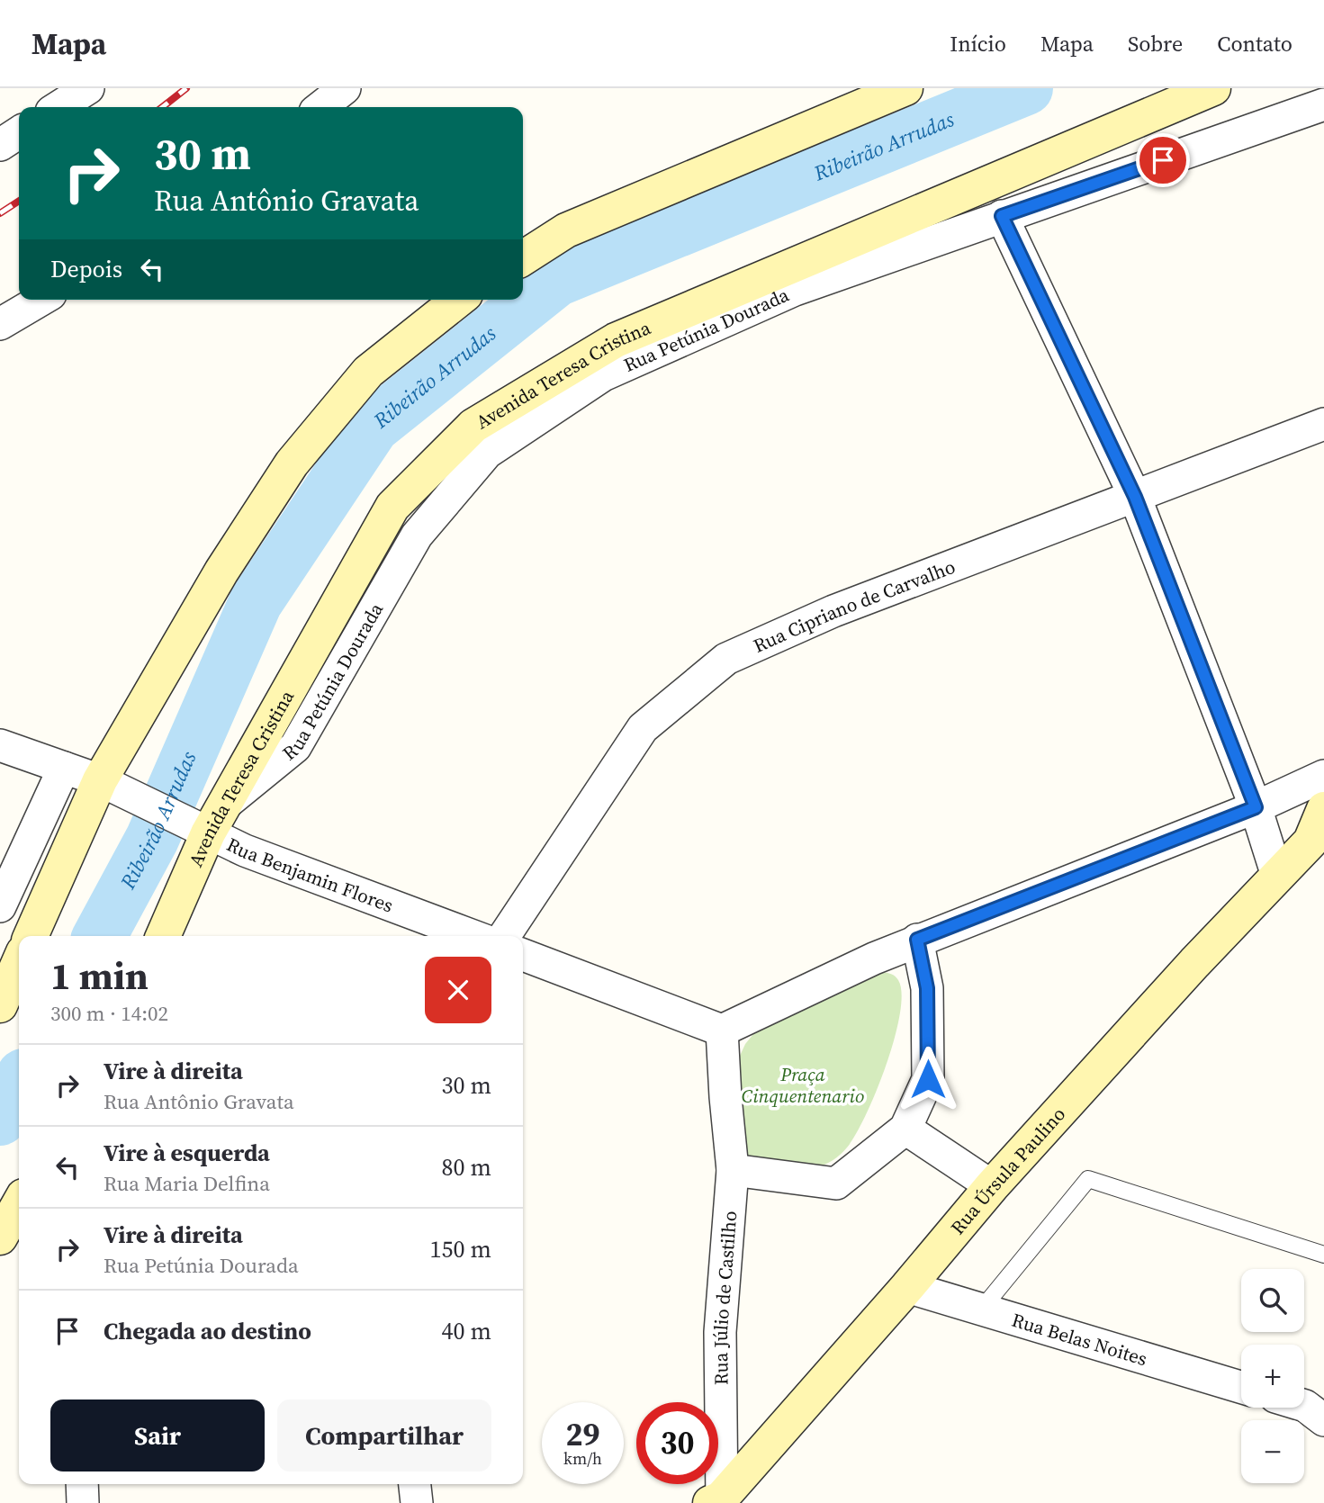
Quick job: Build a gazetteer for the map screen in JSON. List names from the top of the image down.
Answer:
{
  "streets": {
    "main road": ["Avenida Teresa Cristina", "Rua Úrsula Paulino"],
    "street": [
      "Rua Petúnia Dourada",
      "Rua Cipriano de Carvalho",
      "Rua Benjamin Flores",
      "Rua Júlio de Castilho",
      "Rua Belas Noites"
    ]
  },
  "crossings": [
    ["Rua Petúnia Dourada", "Avenida Teresa Cristina"],
    ["Rua Petúnia Dourada", "Rua Benjamin Flores"],
    ["Avenida Teresa Cristina", "Rua Benjamin Flores"],
    ["Rua Úrsula Paulino", "Rua Júlio de Castilho"],
    ["Rua Úrsula Paulino", "Rua Belas Noites"]
  ],
  "water": ["Ribeirão Arrudas"],
  "parks": ["Praça Cinquentenario"],
  "page": {
    "header": "Mapa",
    "nav": [
      "Início",
      "Mapa",
      "Sobre",
      "Contato"
    ],
    "turn": ["30 m", "Rua Antônio Gravata"],
    "then": "Depois",
    "heading": ["1 min", "300 m · 14:02"],
    "list": [
      {
        "name": "Vire à direita",
        "note": "Rua Antônio Gravata",
        "value": "30 m"
      },
      {
        "name": "Vire à esquerda",
        "note": "Rua Maria Delfina",
        "value": "80 m"
      },
      {
        "name": "Vire à direita",
        "note": "Rua Petúnia Dourada",
        "value": "150 m"
      },
      {
        "name": "Chegada ao destino",
        "value": "40 m"
      }
    ],
    "map_buttons": ["+", "−"],
    "buttons": ["Sair", "Compartilhar"],
    "speed": "29 km/h",
    "limit": "30"
  }
}
